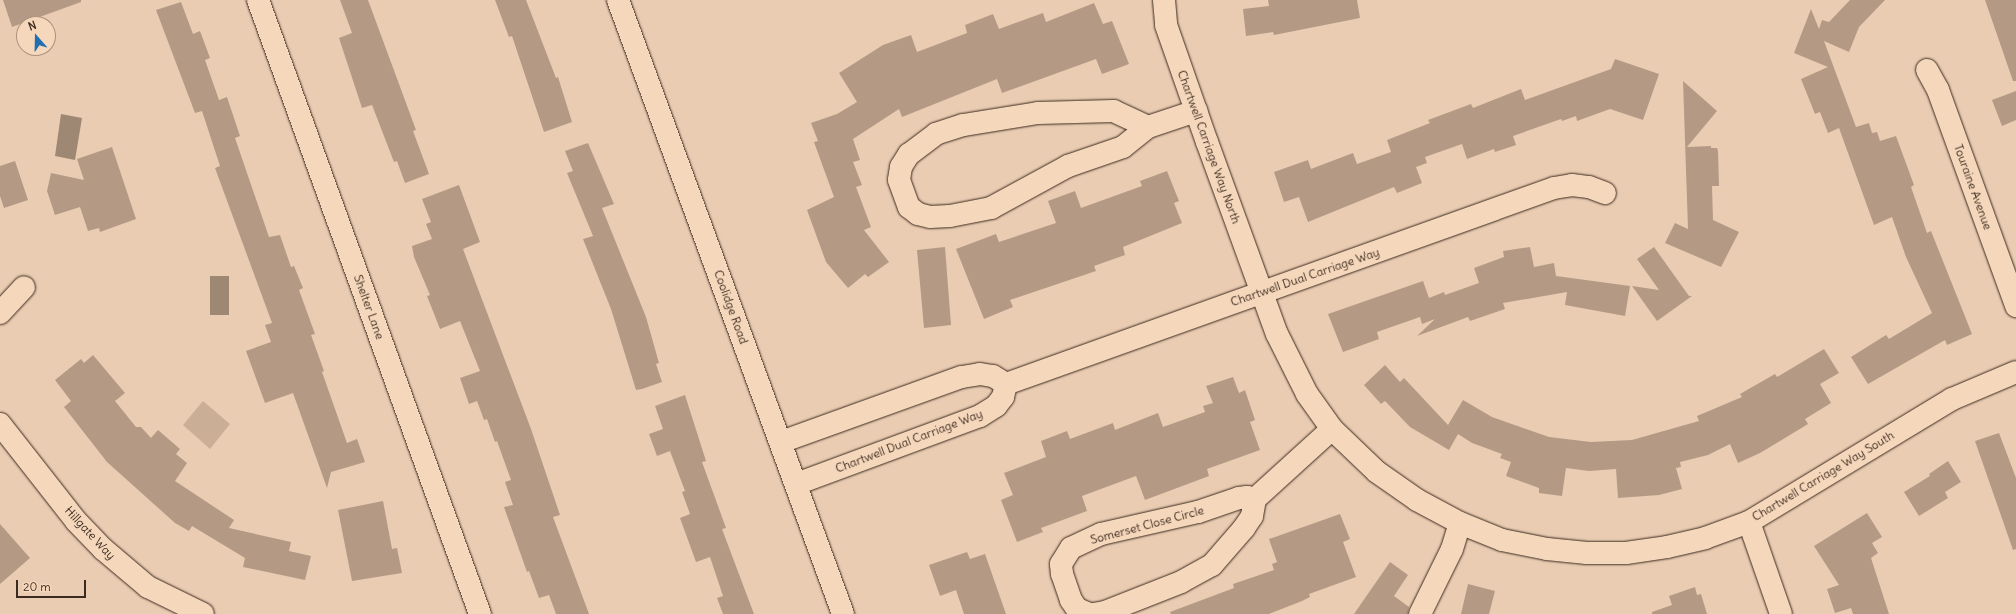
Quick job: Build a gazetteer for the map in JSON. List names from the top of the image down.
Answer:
{
  "streets": {
    "street": [
      "Chartwell Carriage Way North",
      "Touraine Avenue",
      "Chartwell Dual Carriage Way",
      "Shelter Lane",
      "Coolidge Road",
      "Chartwell Carriage Way South",
      "Somerset Close Circle",
      "Hillgate Way"
    ]
  },
  "crossings": [
    ["Chartwell Carriage Way North", "Chartwell Dual Carriage Way"],
    ["Chartwell Carriage Way North", "Chartwell Carriage Way South"],
    ["Chartwell Dual Carriage Way", "Coolidge Road"],
    ["Chartwell Dual Carriage Way", "Chartwell Carriage Way South"]
  ],
  "scale_bar": "20 m",
  "north": "top"
}
